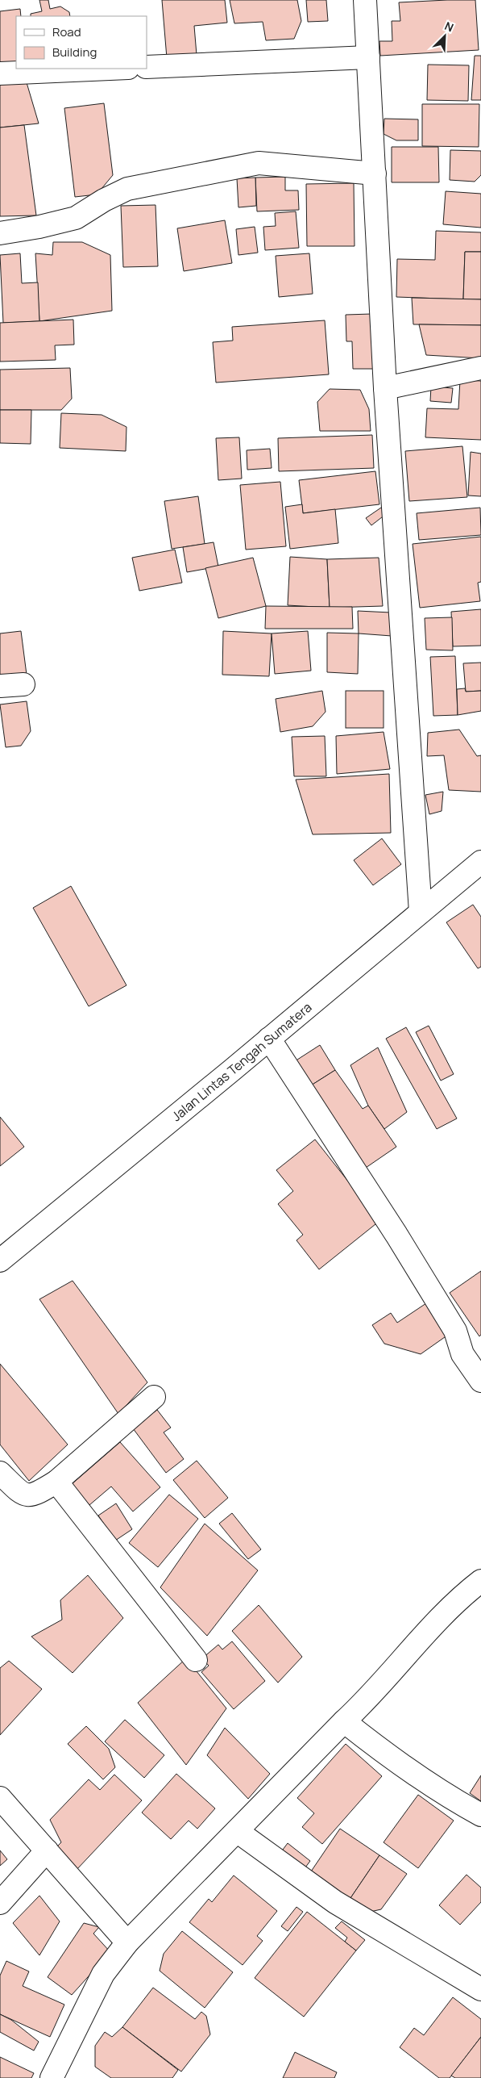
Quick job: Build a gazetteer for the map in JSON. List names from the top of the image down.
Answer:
{
  "streets": {
    "main road": ["Jalan Lintas Tengah Sumatera"]
  },
  "legend": ["Road", "Building"],
  "north": "top right"
}
